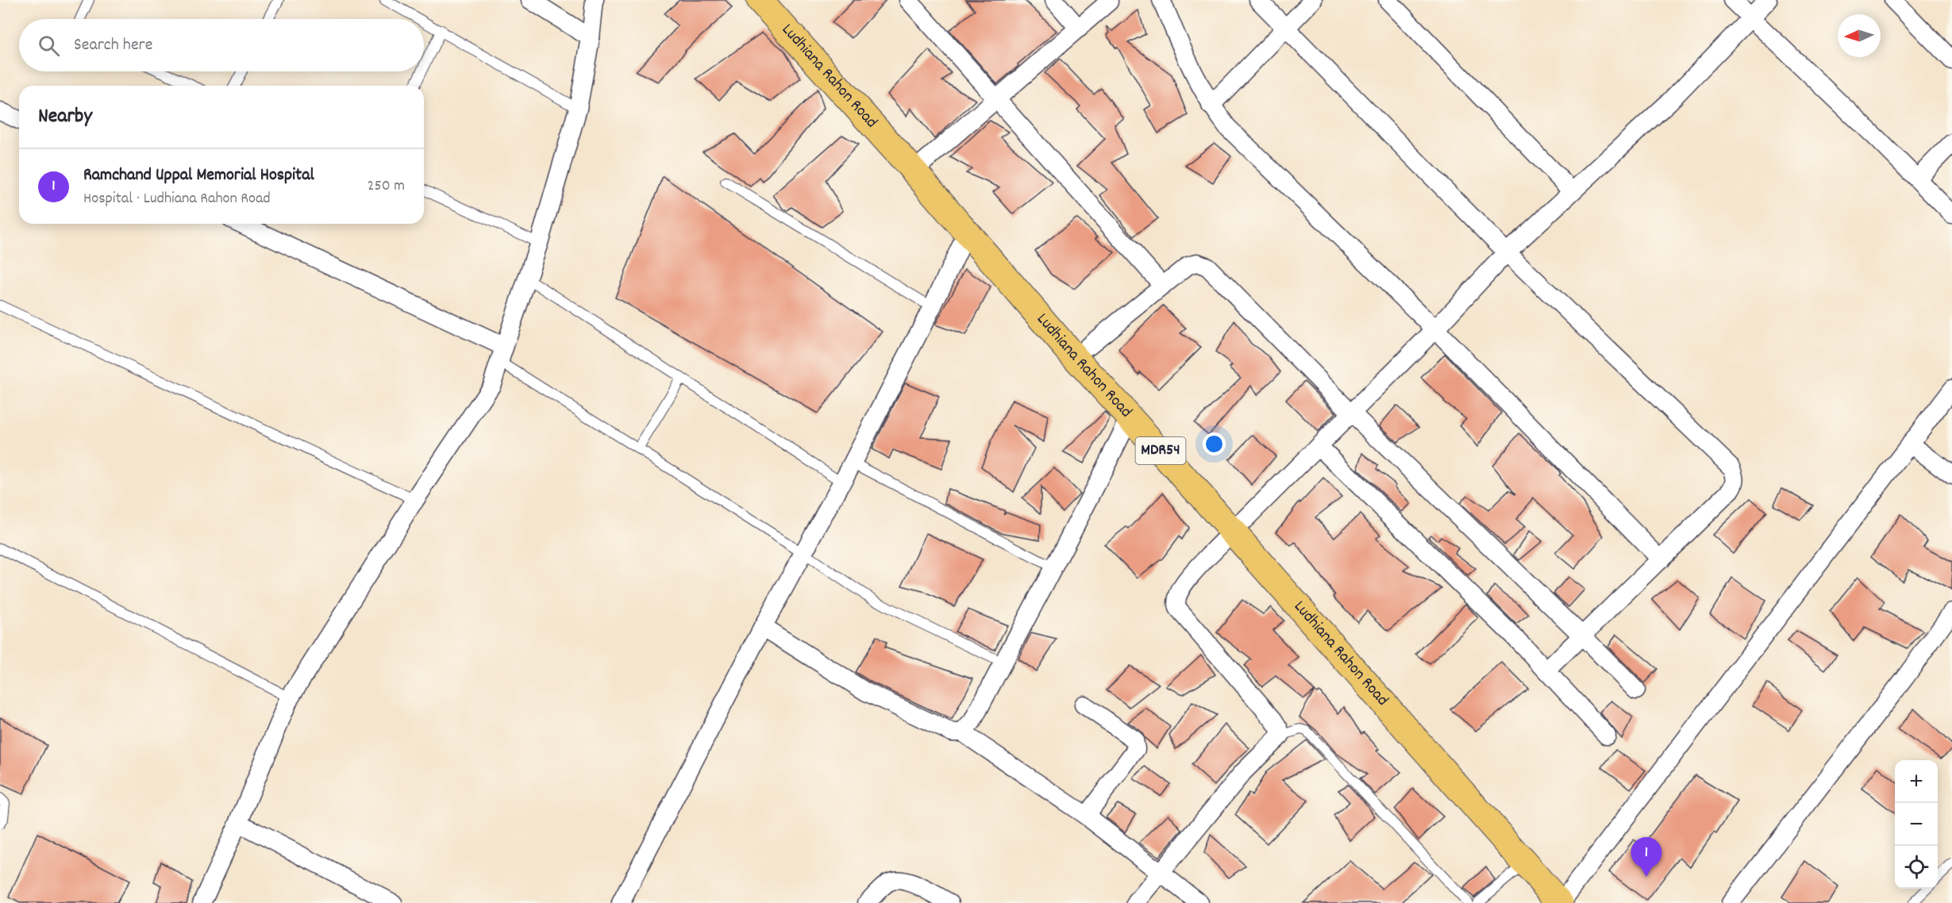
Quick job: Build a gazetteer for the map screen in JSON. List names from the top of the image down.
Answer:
{
  "streets": {
    "main road": ["Ludhiana Rahon Road", "MDR54"]
  },
  "north": "left",
  "page": {
    "search": "Search here",
    "heading": "Nearby",
    "list": [
      {
        "mark": "1",
        "name": "Ramchand Uppal Memorial Hospital",
        "note": "Hospital · Ludhiana Rahon Road",
        "value": "250 m"
      }
    ],
    "map_buttons": ["+", "−"],
    "pins": "1"
  }
}
